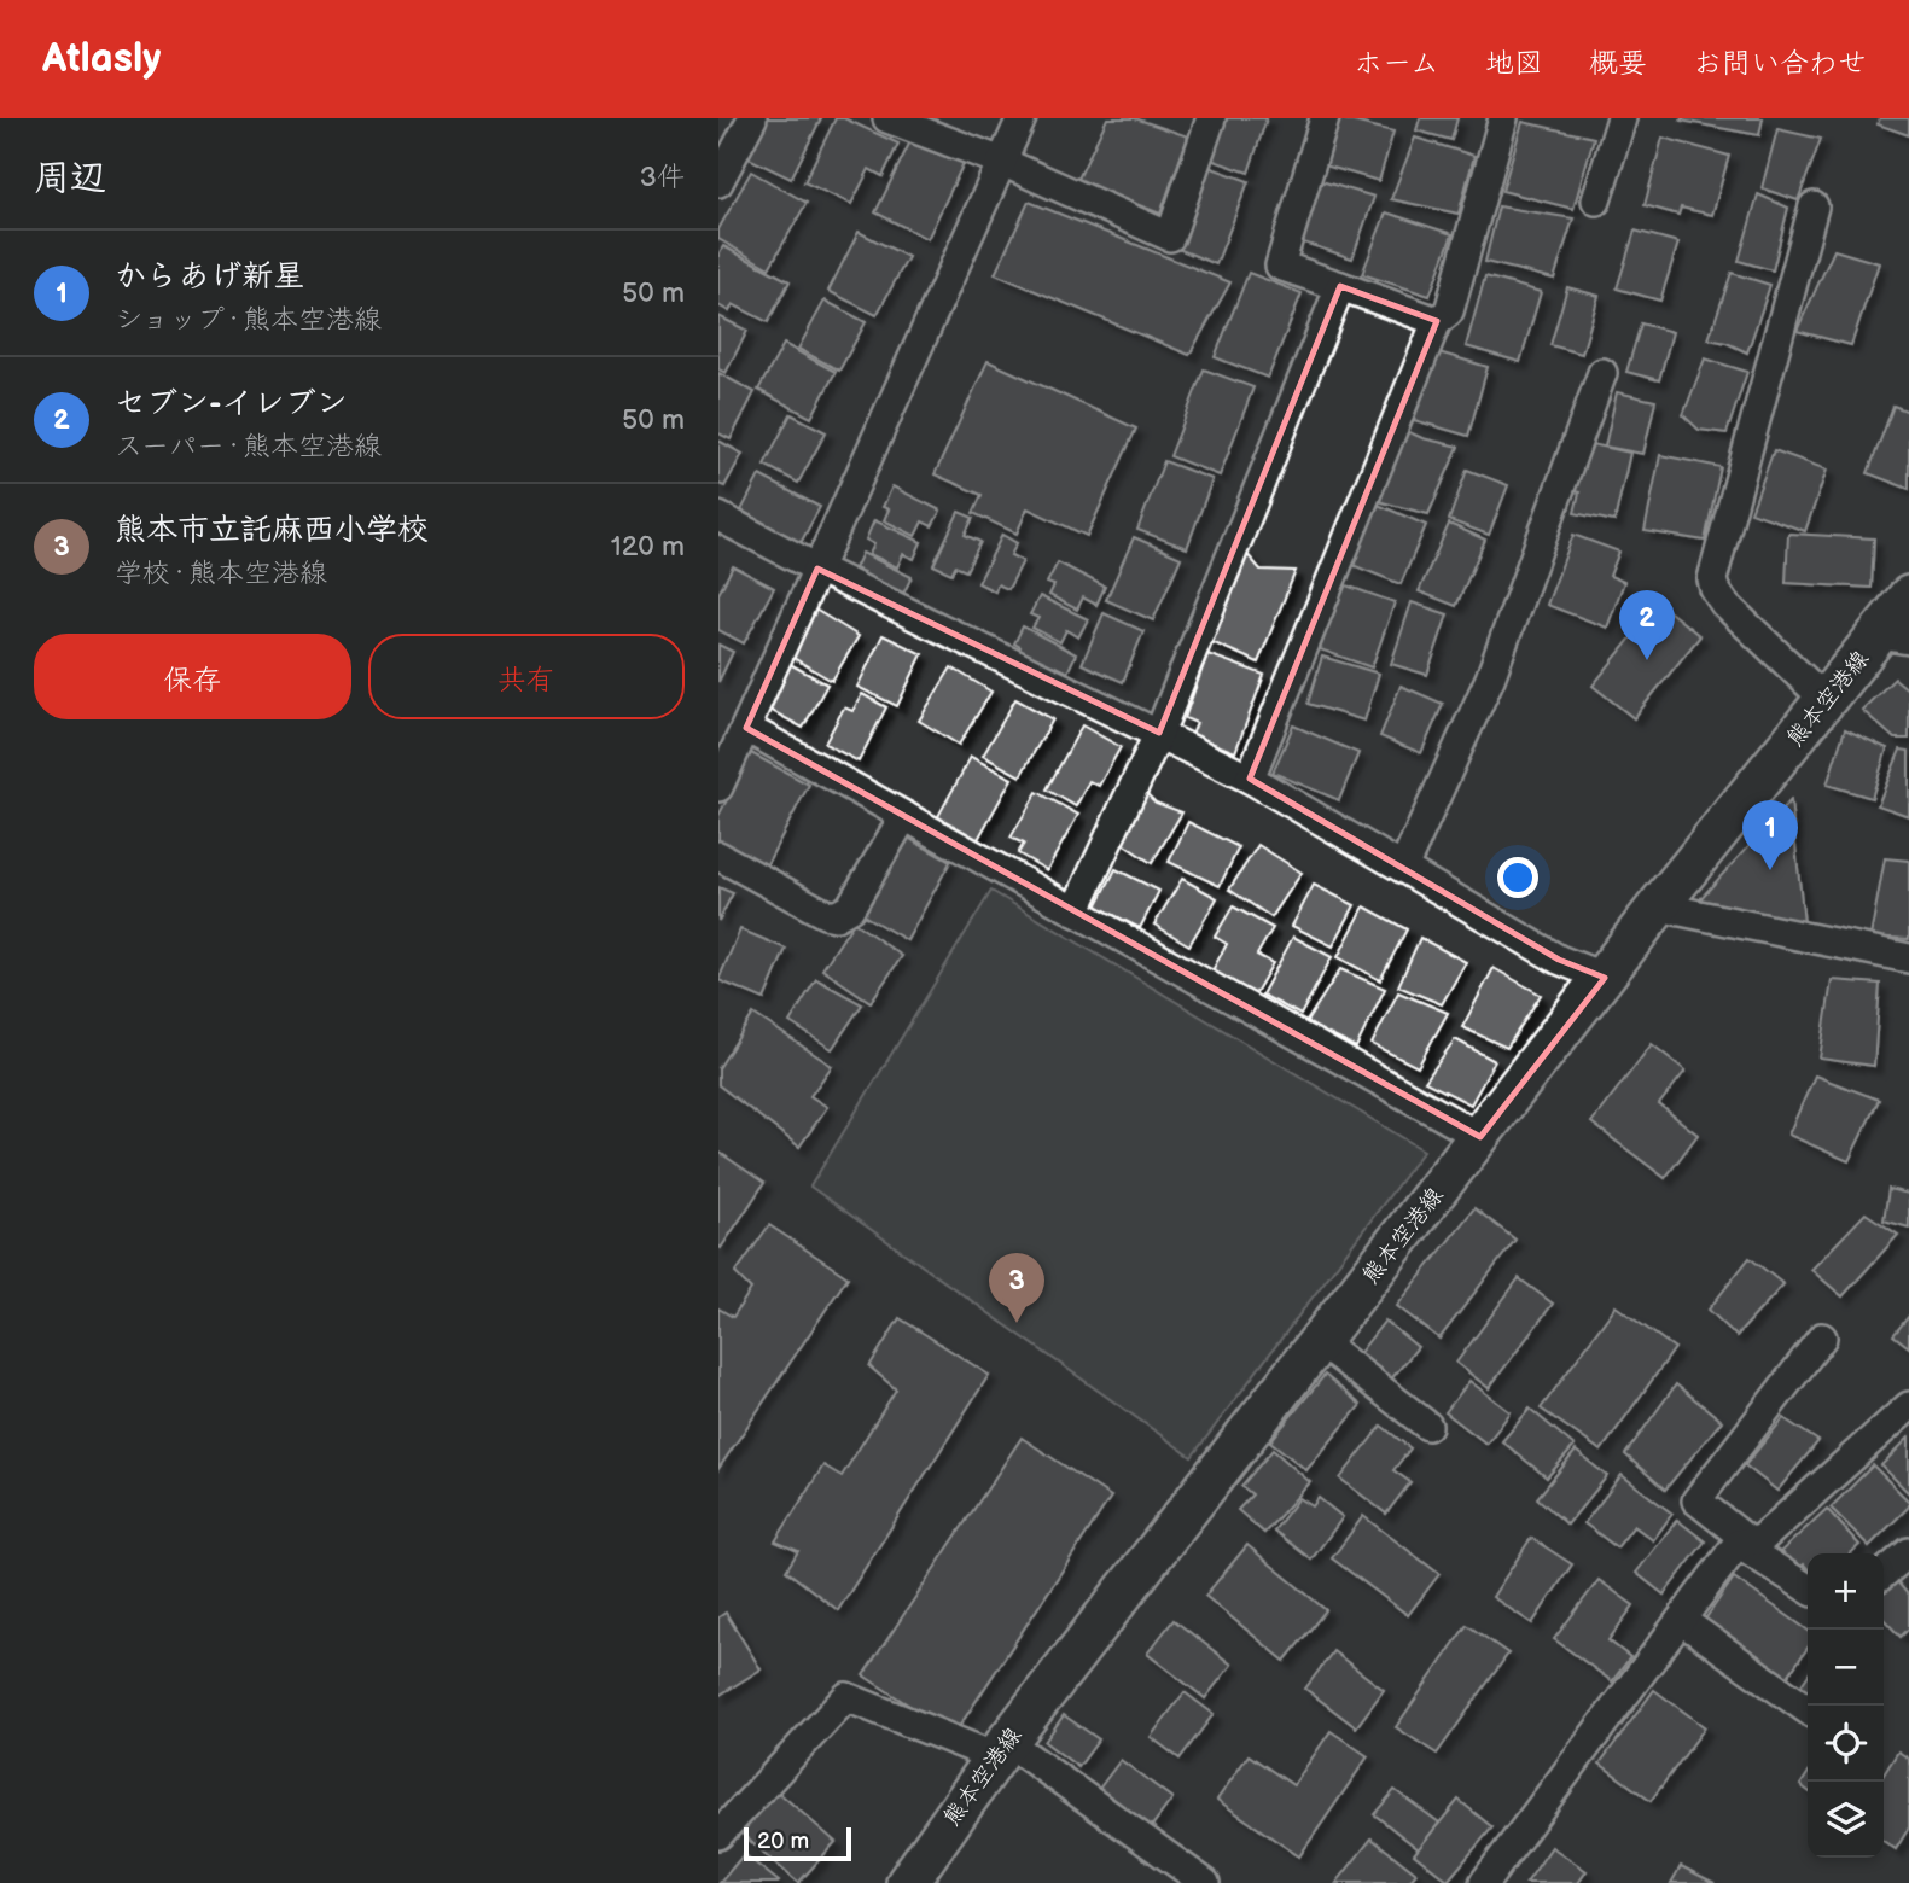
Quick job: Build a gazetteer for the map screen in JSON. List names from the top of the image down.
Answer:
{
  "streets": {
    "main road": ["熊本空港線"]
  },
  "scale_bar": "20 m",
  "page": {
    "header": "Atlasly",
    "nav": [
      "ホーム",
      "地図",
      "概要",
      "お問い合わせ"
    ],
    "heading": ["周辺", "3件"],
    "list": [
      {
        "mark": "1",
        "name": "からあげ新星",
        "note": "ショップ · 熊本空港線",
        "value": "50 m"
      },
      {
        "mark": "2",
        "name": "セブン-イレブン",
        "note": "スーパー · 熊本空港線",
        "value": "50 m"
      },
      {
        "mark": "3",
        "name": "熊本市立託麻西小学校",
        "note": "学校 · 熊本空港線",
        "value": "120 m"
      }
    ],
    "pins": ["2", "1", "3"],
    "buttons": ["保存", "共有"],
    "map_buttons": ["+", "−"],
    "scale": "20 m"
  }
}
